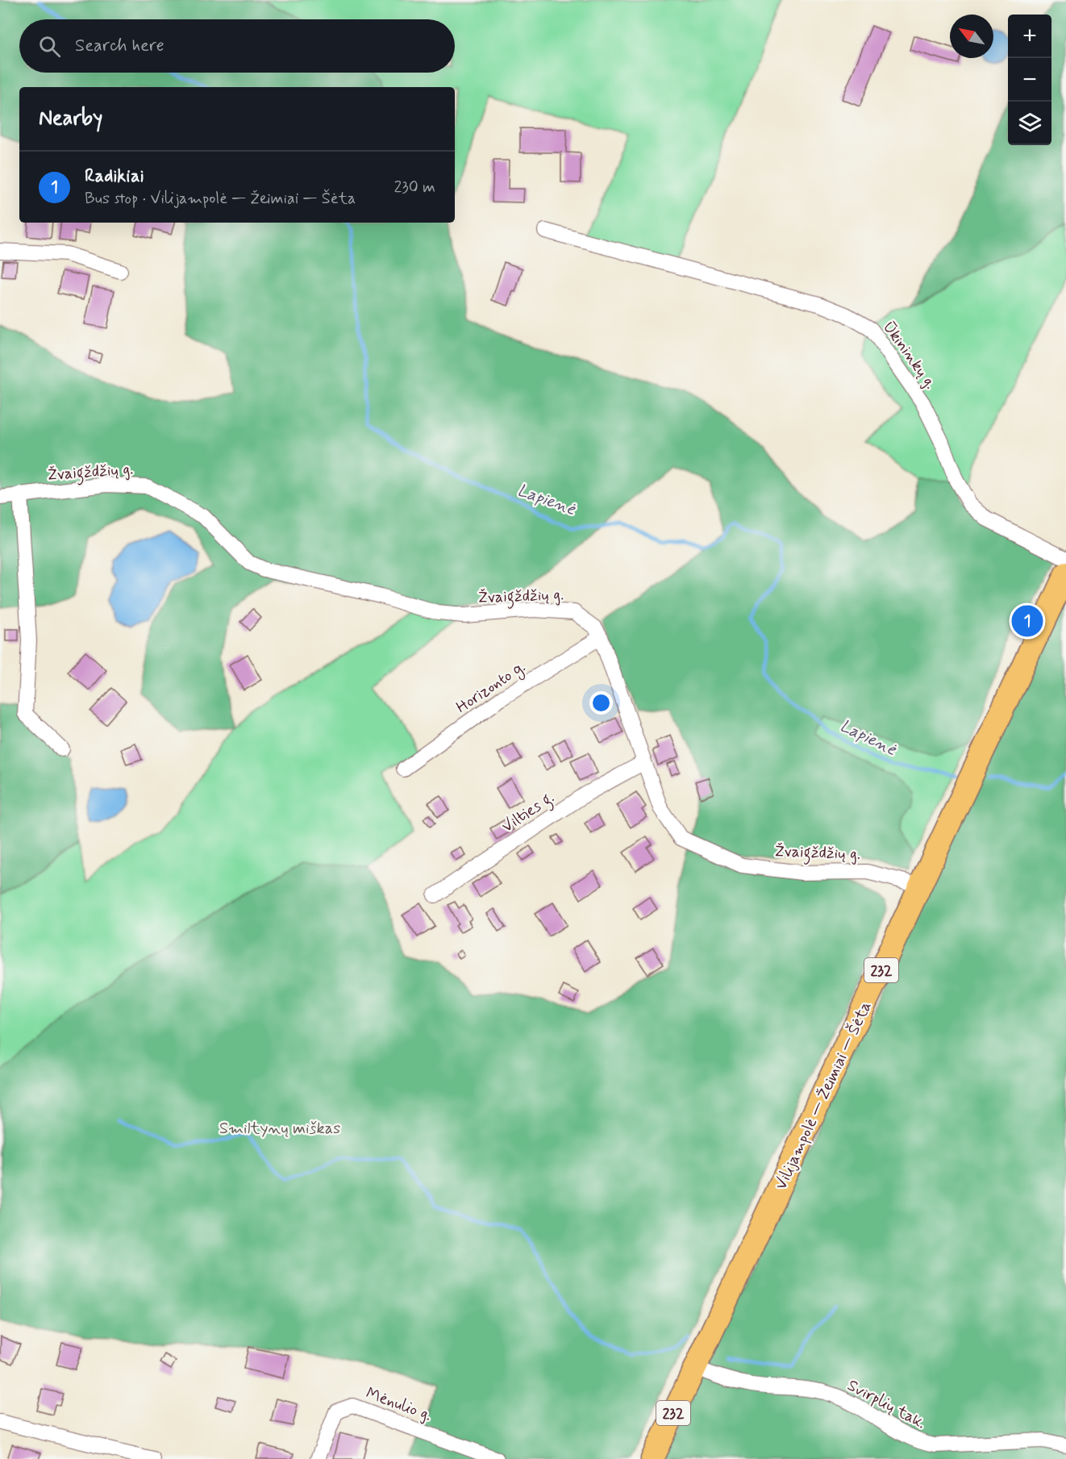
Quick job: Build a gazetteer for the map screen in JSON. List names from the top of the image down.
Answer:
{
  "streets": {
    "main road": ["232", "Vilijampolė — Žeimiai — Šėta"],
    "street": [
      "Ūkininkų g.",
      "Žvaigždžių g.",
      "Horizonto g.",
      "Vilties g.",
      "Mėnulio g.",
      "Svirplių tak."
    ]
  },
  "crossings": [
    ["Žvaigždžių g.", "Horizonto g."],
    ["Žvaigždžių g.", "Vilties g."],
    ["Žvaigždžių g.", "Vilijampolė — Žeimiai — Šėta"],
    ["Vilijampolė — Žeimiai — Šėta", "Svirplių tak."]
  ],
  "water": ["Lapienė"],
  "parks": ["Smiltynų miškas"],
  "north": "top left",
  "page": {
    "map_buttons": ["+", "−"],
    "search": "Search here",
    "heading": "Nearby",
    "list": [
      {
        "mark": "1",
        "name": "Radikiai",
        "note": "Bus stop · Vilijampolė — Žeimiai — Šėta",
        "value": "230 m"
      }
    ],
    "pins": "1"
  }
}
